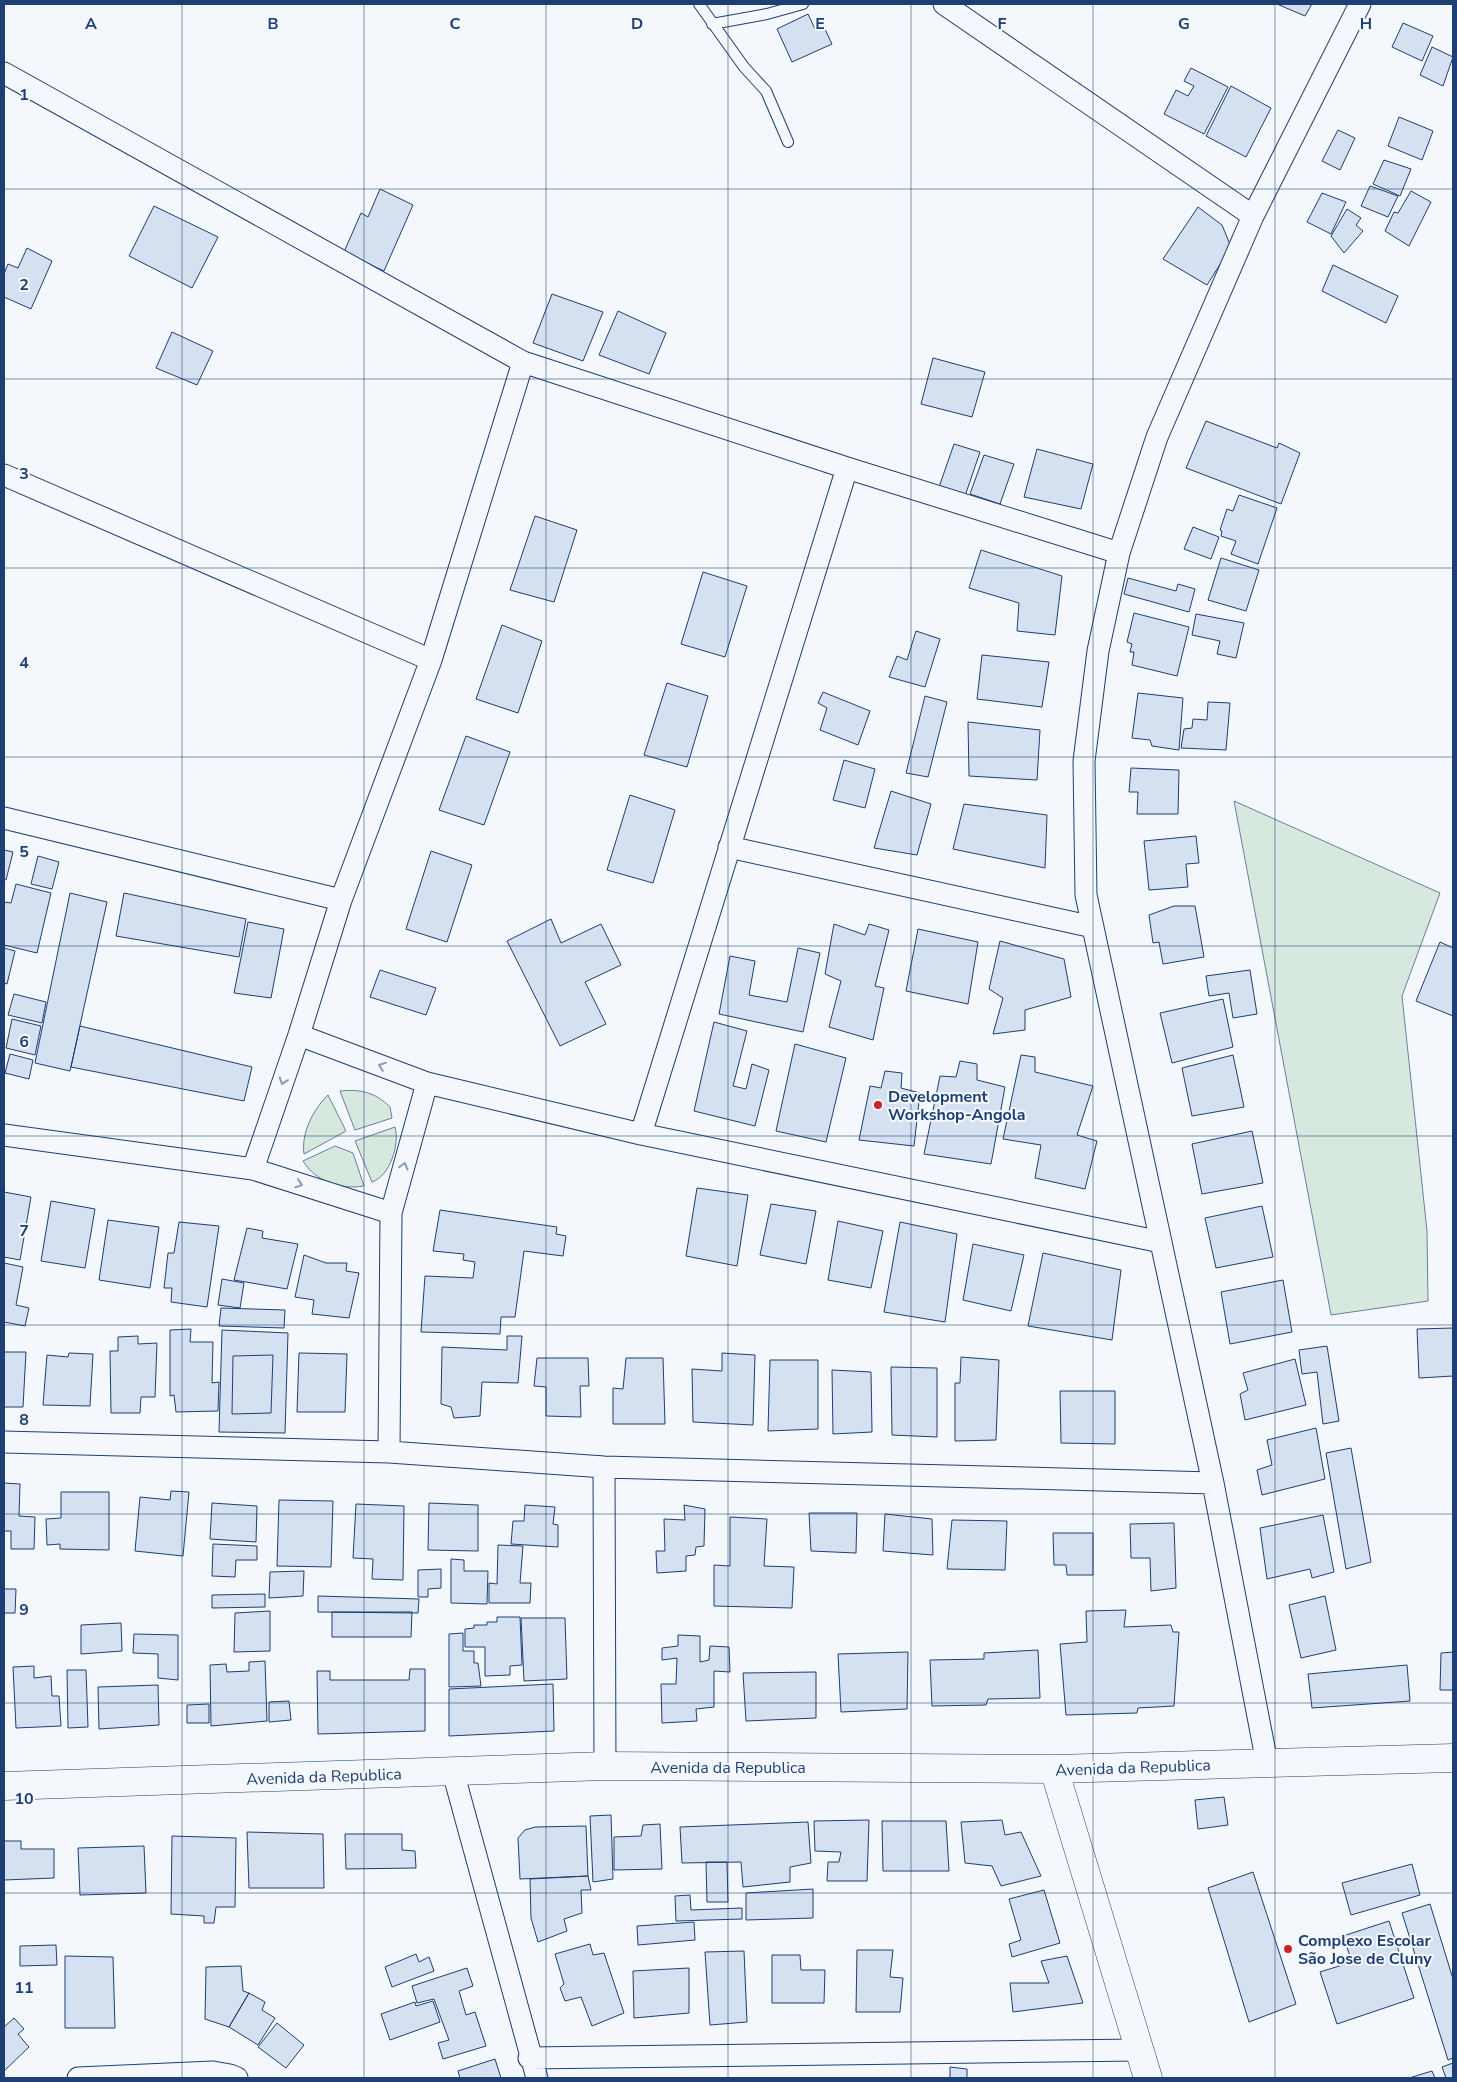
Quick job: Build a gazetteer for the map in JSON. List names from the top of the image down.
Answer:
{
  "streets": {
    "street": ["Avenida da Republica"]
  },
  "places": ["Development Workshop-Angola", "Complexo Escolar São Jose de Cluny"],
  "grid": {
    "columns": [
      "A",
      "B",
      "C",
      "D",
      "E",
      "F",
      "G",
      "H"
    ],
    "rows": [
      "1",
      "2",
      "3",
      "4",
      "5",
      "6",
      "7",
      "8",
      "9",
      "10",
      "11"
    ]
  }
}
